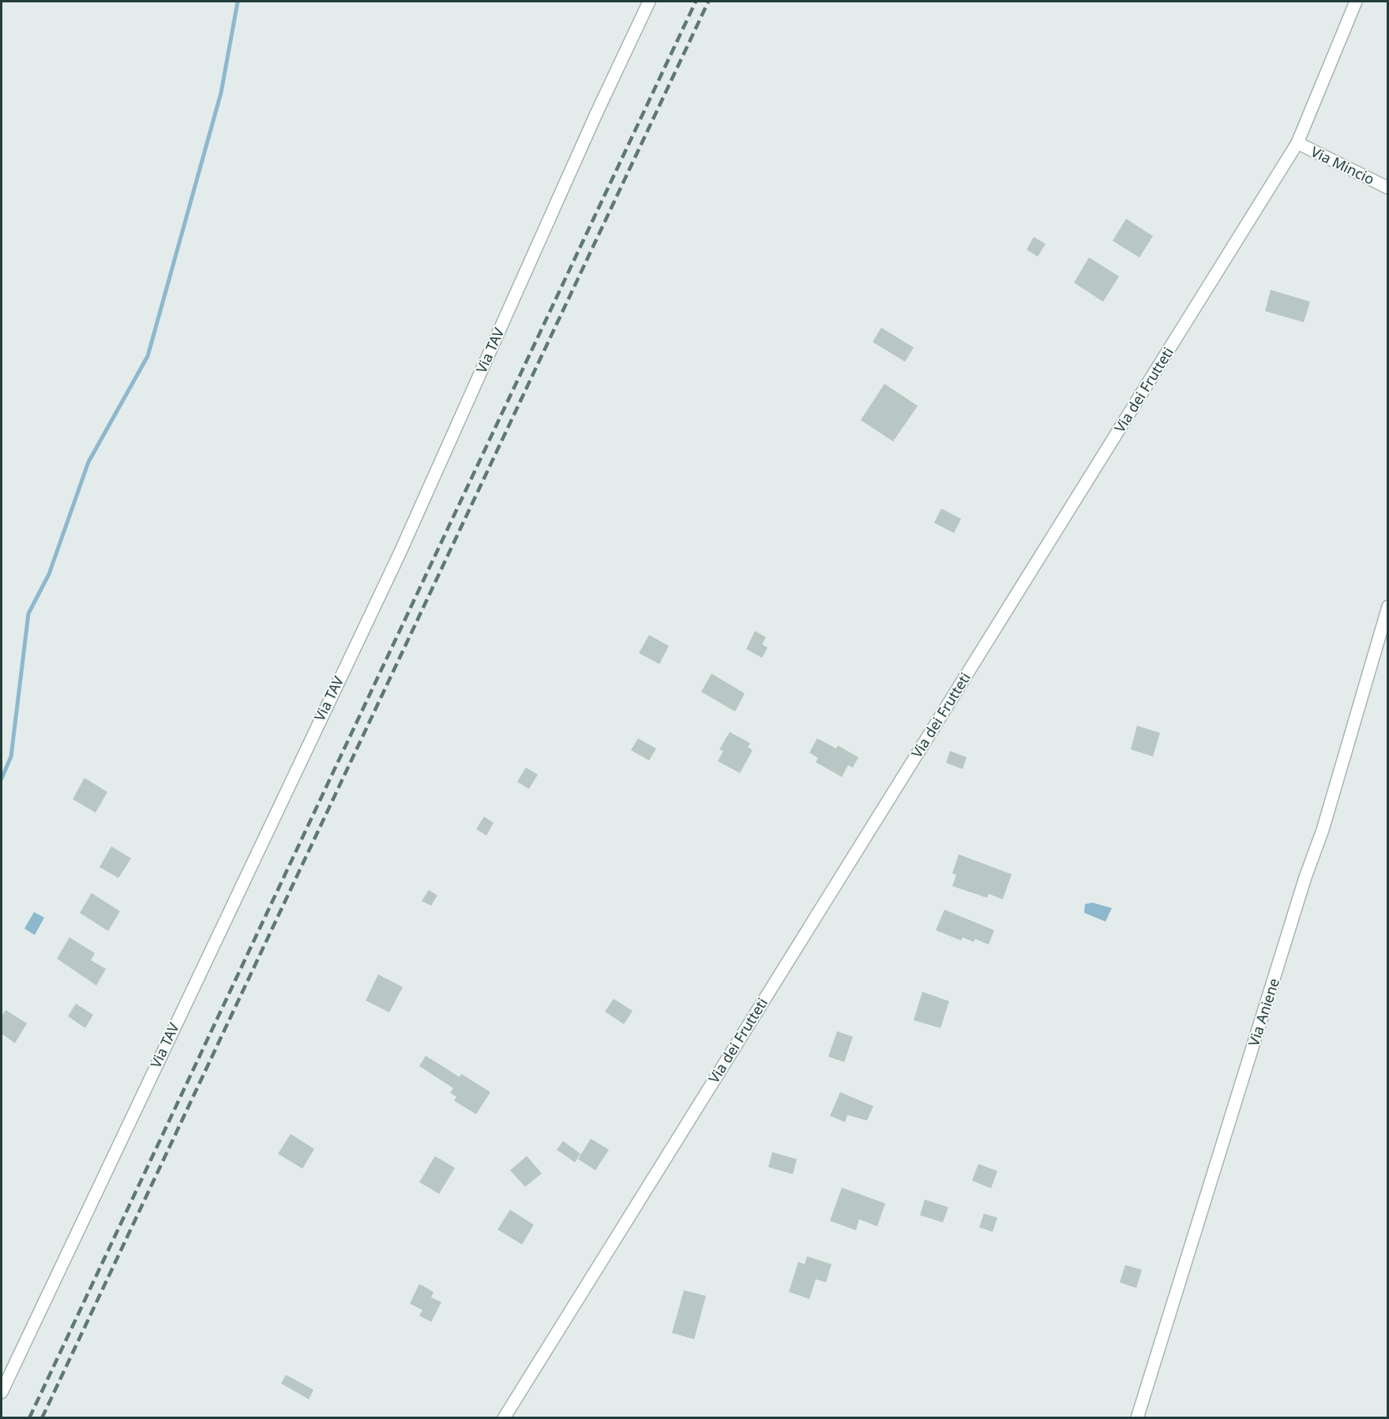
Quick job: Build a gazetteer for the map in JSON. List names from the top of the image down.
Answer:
{
  "streets": {
    "street": [
      "Via Mincio",
      "Via TAV",
      "Via dei Frutteti",
      "Via Aniene"
    ]
  },
  "crossings": [
    ["Via Mincio", "Via dei Frutteti"]
  ]
}
